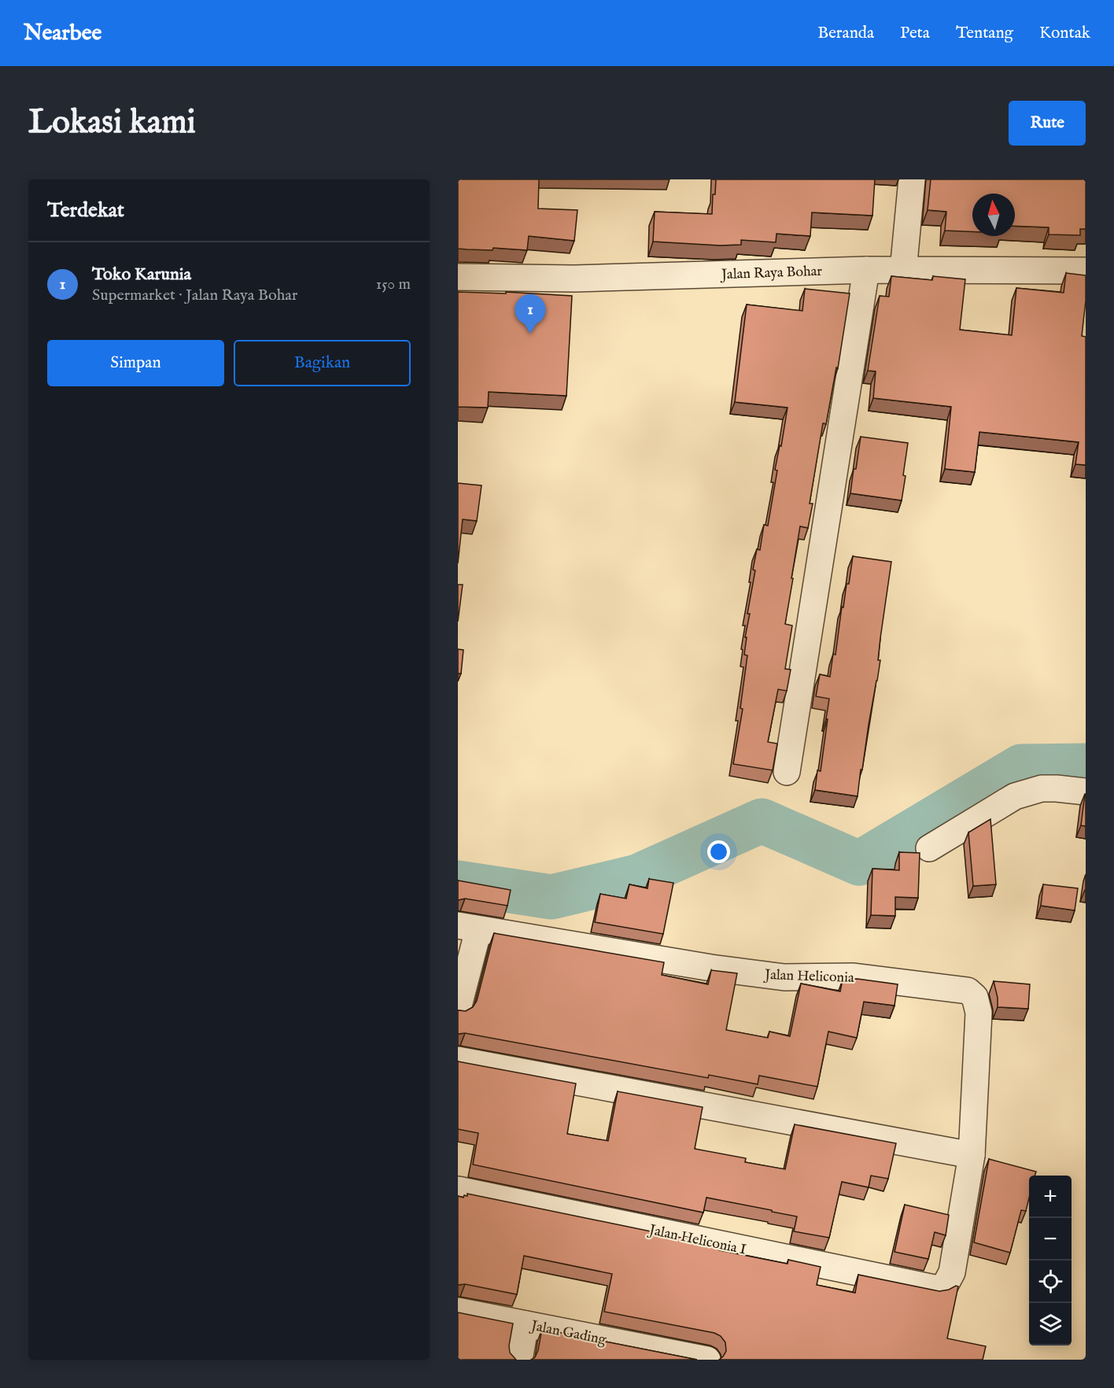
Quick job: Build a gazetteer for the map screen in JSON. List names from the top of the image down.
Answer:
{
  "streets": {
    "street": [
      "Jalan Raya Bohar",
      "Jalan Heliconia",
      "Jalan Heliconia I",
      "Jalan Gading"
    ]
  },
  "crossings": [
    ["Jalan Heliconia", "Jalan Heliconia I"]
  ],
  "north": "top",
  "page": {
    "header": "Nearbee",
    "nav": [
      "Beranda",
      "Peta",
      "Tentang",
      "Kontak"
    ],
    "buttons": [
      "Rute",
      ["Simpan", "Bagikan"]
    ],
    "title": "Lokasi kami",
    "heading": "Terdekat",
    "list": [
      {
        "mark": "1",
        "name": "Toko Karunia",
        "note": "Supermarket · Jalan Raya Bohar",
        "value": "150 m"
      }
    ],
    "pins": "1",
    "map_buttons": ["+", "−"]
  }
}
